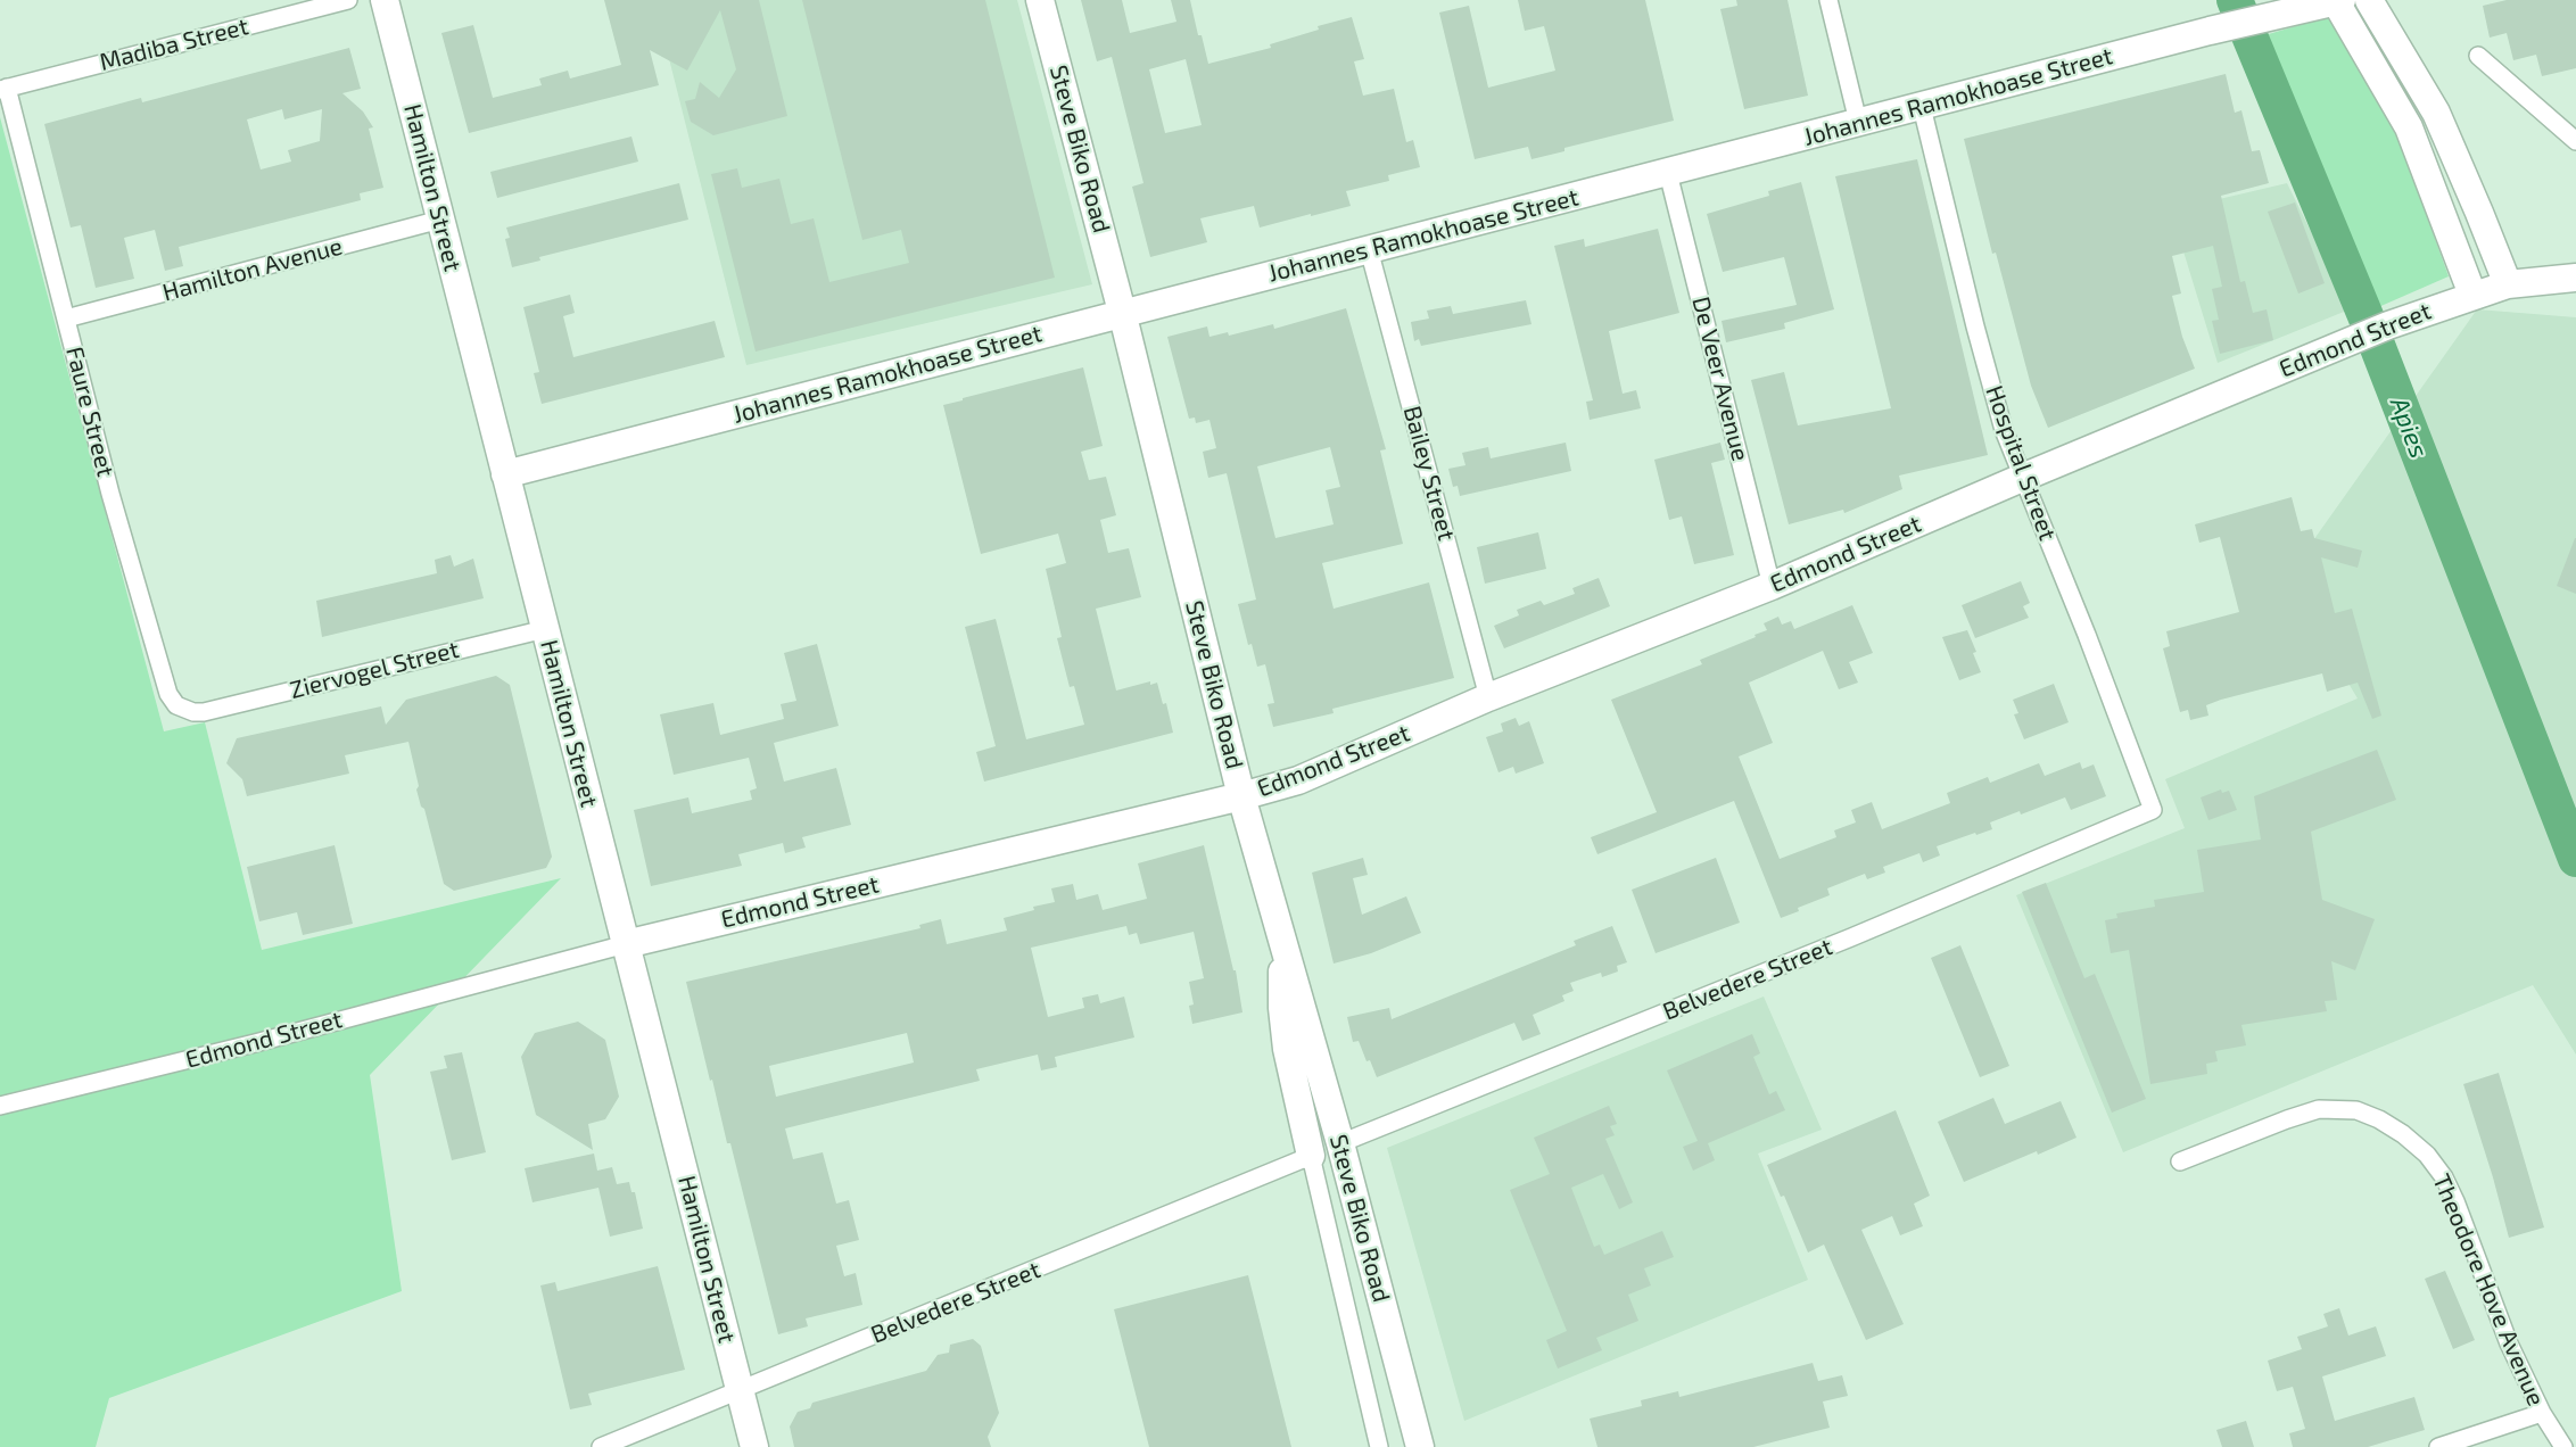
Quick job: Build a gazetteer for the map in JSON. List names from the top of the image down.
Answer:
{
  "streets": {
    "main road": [
      "Johannes Ramokhoase Street",
      "Steve Biko Road",
      "Hamilton Street",
      "Edmond Street"
    ],
    "street": [
      "Madiba Street",
      "Hamilton Avenue",
      "De Veer Avenue",
      "Faure Street",
      "Hospital Street",
      "Bailey Street",
      "Ziervogel Street",
      "Belvedere Street",
      "Theodore Hove Avenue"
    ]
  },
  "crossings": [
    ["Madiba Street", "Faure Street"],
    ["Johannes Ramokhoase Street", "Steve Biko Road"],
    ["Johannes Ramokhoase Street", "Hamilton Street"],
    ["Johannes Ramokhoase Street", "De Veer Avenue"],
    ["Johannes Ramokhoase Street", "Hospital Street"],
    ["Johannes Ramokhoase Street", "Bailey Street"],
    ["Steve Biko Road", "Edmond Street"],
    ["Steve Biko Road", "Belvedere Street"],
    ["Hamilton Street", "Hamilton Avenue"],
    ["Hamilton Street", "Edmond Street"],
    ["Hamilton Street", "Ziervogel Street"],
    ["Hamilton Street", "Belvedere Street"],
    ["Hamilton Avenue", "Faure Street"],
    ["Edmond Street", "De Veer Avenue"],
    ["Edmond Street", "Hospital Street"],
    ["Edmond Street", "Bailey Street"],
    ["Faure Street", "Ziervogel Street"],
    ["Hospital Street", "Belvedere Street"]
  ],
  "water": ["Apies"]
}
